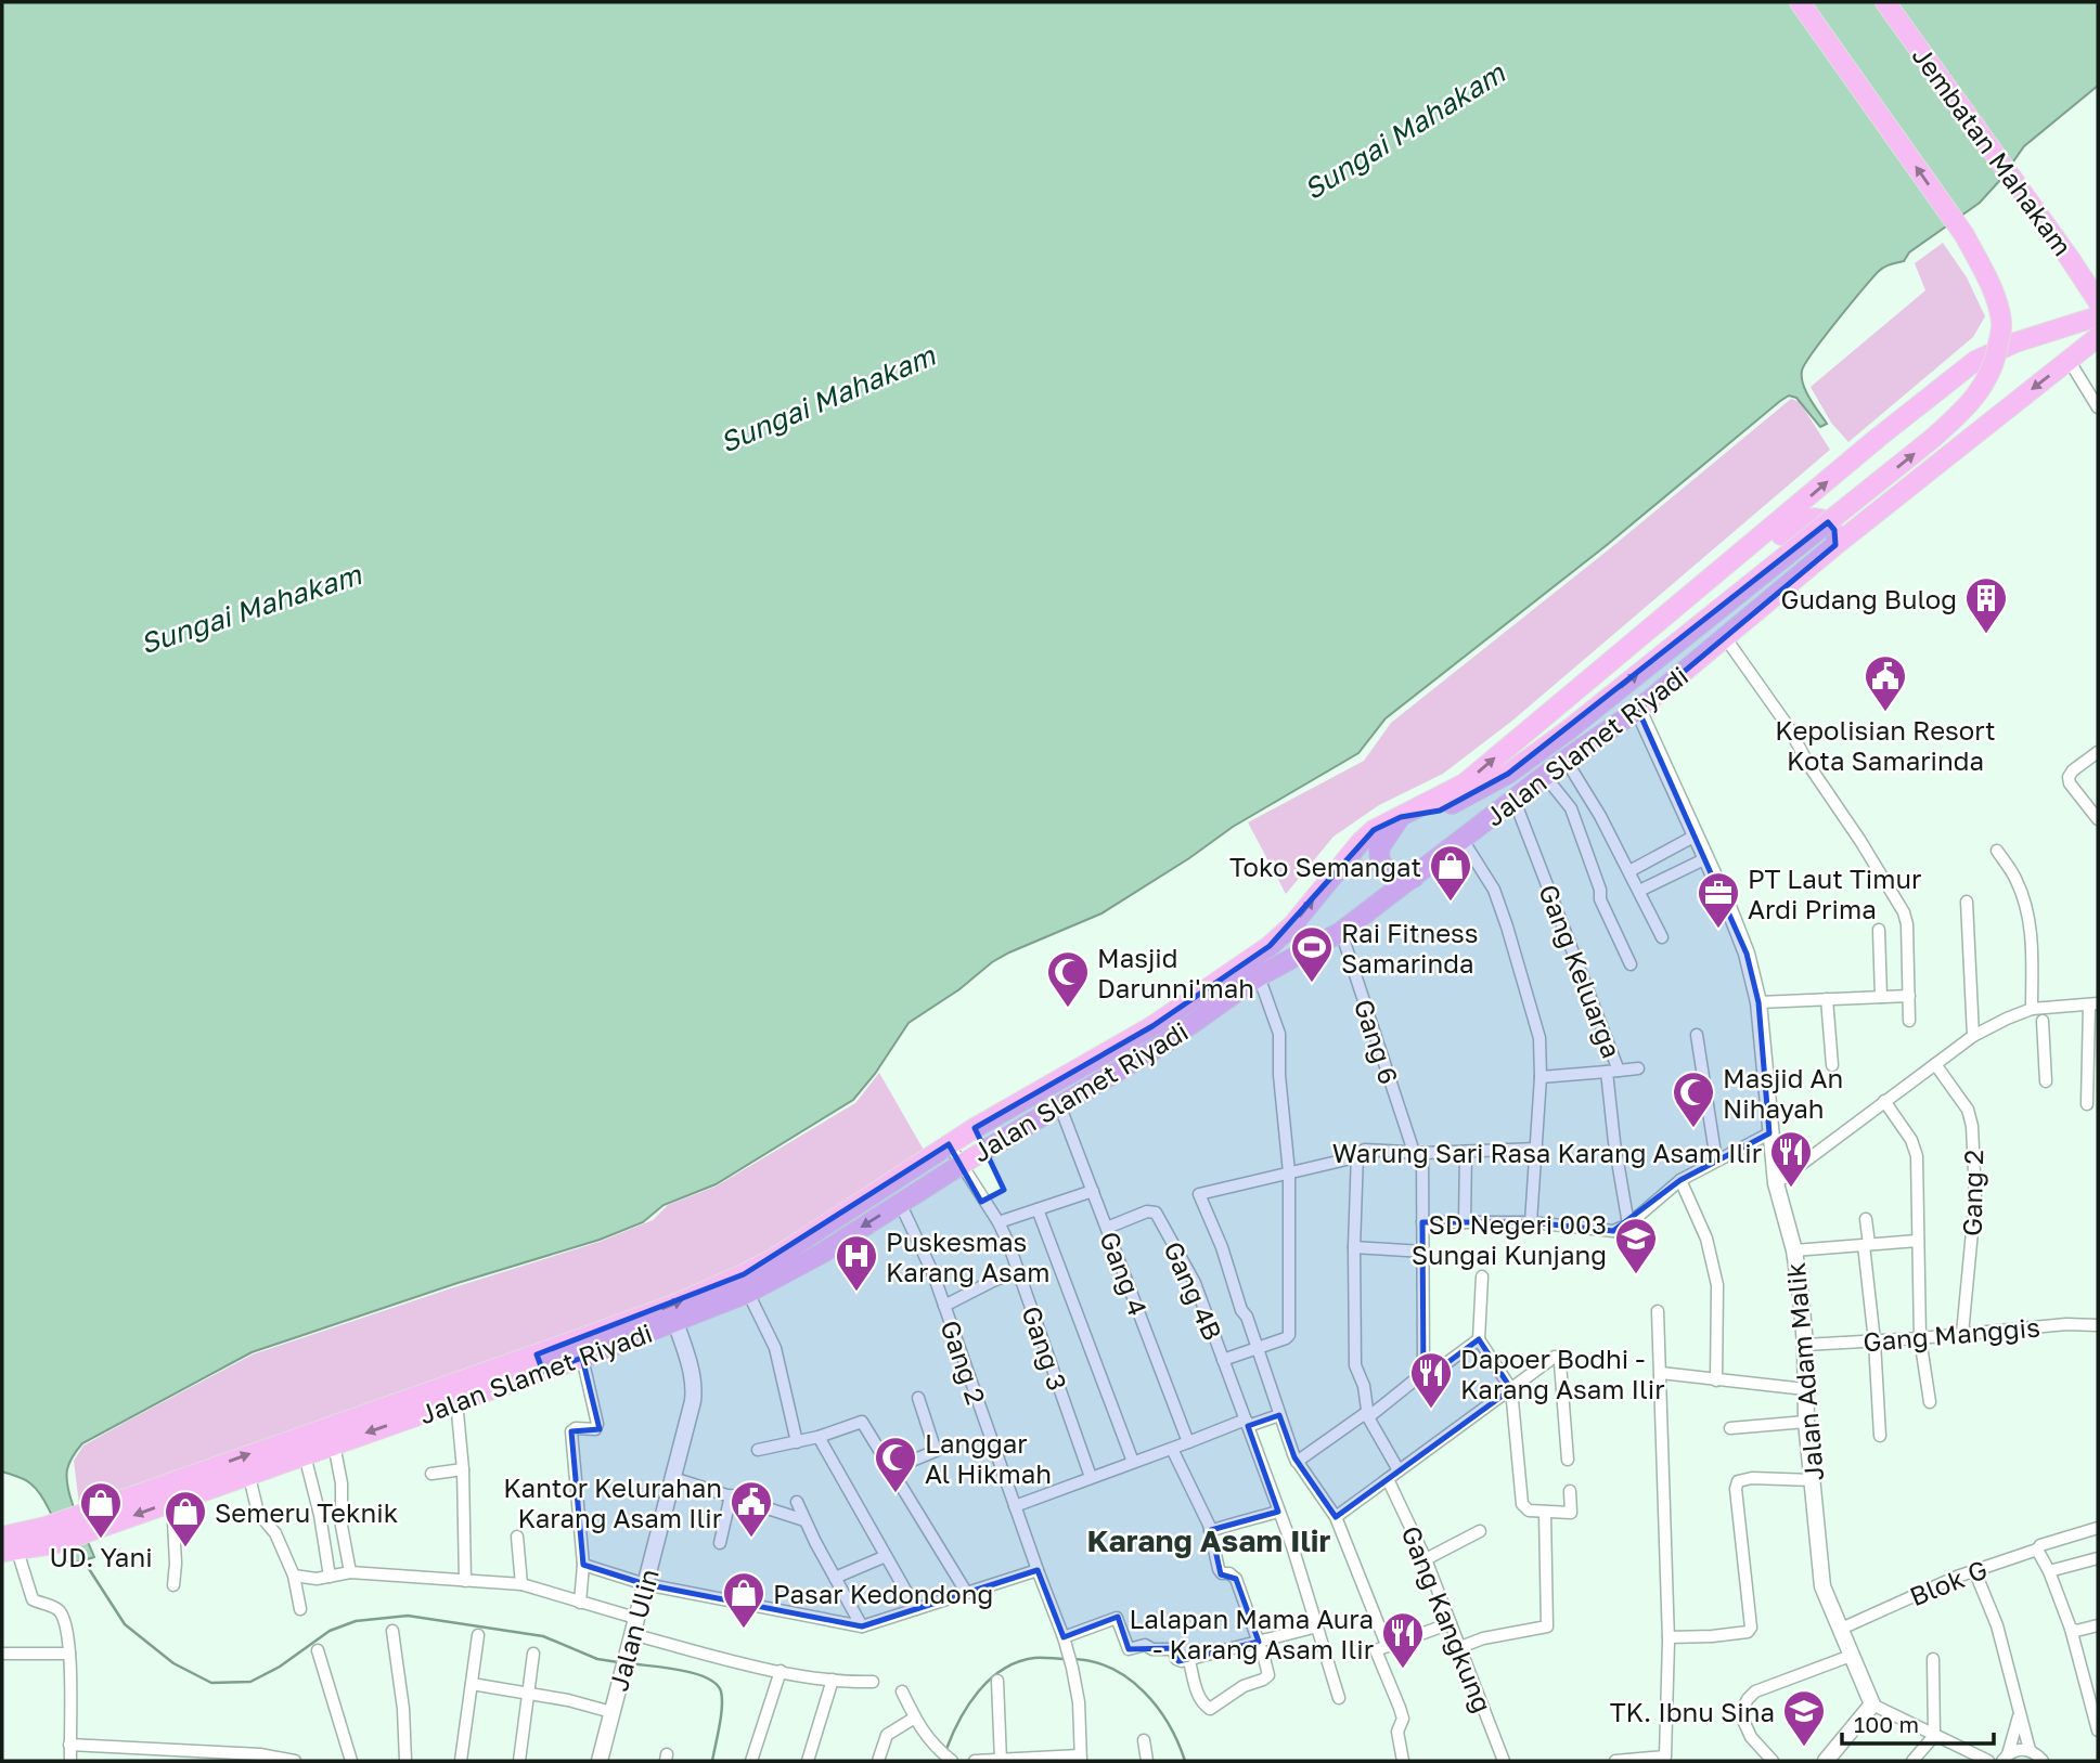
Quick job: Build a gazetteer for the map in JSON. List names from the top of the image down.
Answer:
{
  "streets": {
    "highway": ["Jembatan Mahakam", "Jalan Slamet Riyadi"],
    "street": [
      "Gang Keluarga",
      "Gang 6",
      "Gang 2",
      "Gang 4",
      "Gang 4B",
      "Gang Manggis",
      "Gang 3",
      "Jalan Adam Malik",
      "Blok G",
      "Gang Kangkung",
      "Jalan Ulin"
    ]
  },
  "crossings": [
    ["Jalan Slamet Riyadi", "Gang Keluarga"],
    ["Jalan Slamet Riyadi", "Gang 6"],
    ["Jalan Slamet Riyadi", "Gang 2"],
    ["Jalan Slamet Riyadi", "Gang 4"],
    ["Jalan Slamet Riyadi", "Gang 3"],
    ["Jalan Slamet Riyadi", "Jalan Adam Malik"],
    ["Jalan Slamet Riyadi", "Jalan Ulin"],
    ["Gang 2", "Gang Manggis"],
    ["Gang 4", "Gang 4B"],
    ["Gang Manggis", "Jalan Adam Malik"],
    ["Jalan Adam Malik", "Blok G"]
  ],
  "districts": ["Karang Asam Ilir"],
  "water": ["Sungai Mahakam"],
  "places": {
    "building": ["Gudang Bulog"],
    "public building": ["Kepolisian Resort Kota Samarinda", "Kantor Kelurahan Karang Asam Ilir"],
    "shop": [
      "Toko Semangat",
      "UD. Yani",
      "Semeru Teknik",
      "Pasar Kedondong"
    ],
    "office": ["PT Laut Timur Ardi Prima"],
    "sports": ["Rai Fitness Samarinda"],
    "mosque": ["Masjid Darunni'mah", "Masjid An Nihayah", "Langgar Al Hikmah"],
    "restaurant": ["Warung Sari Rasa Karang Asam Ilir", "Dapoer Bodhi - Karang Asam Ilir", "Lalapan Mama Aura - Karang Asam Ilir"],
    "school or university": ["SD Negeri 003 Sungai Kunjang", "TK. Ibnu Sina"],
    "hospital": ["Puskesmas Karang Asam"]
  },
  "scale_bar": "100 m"
}
